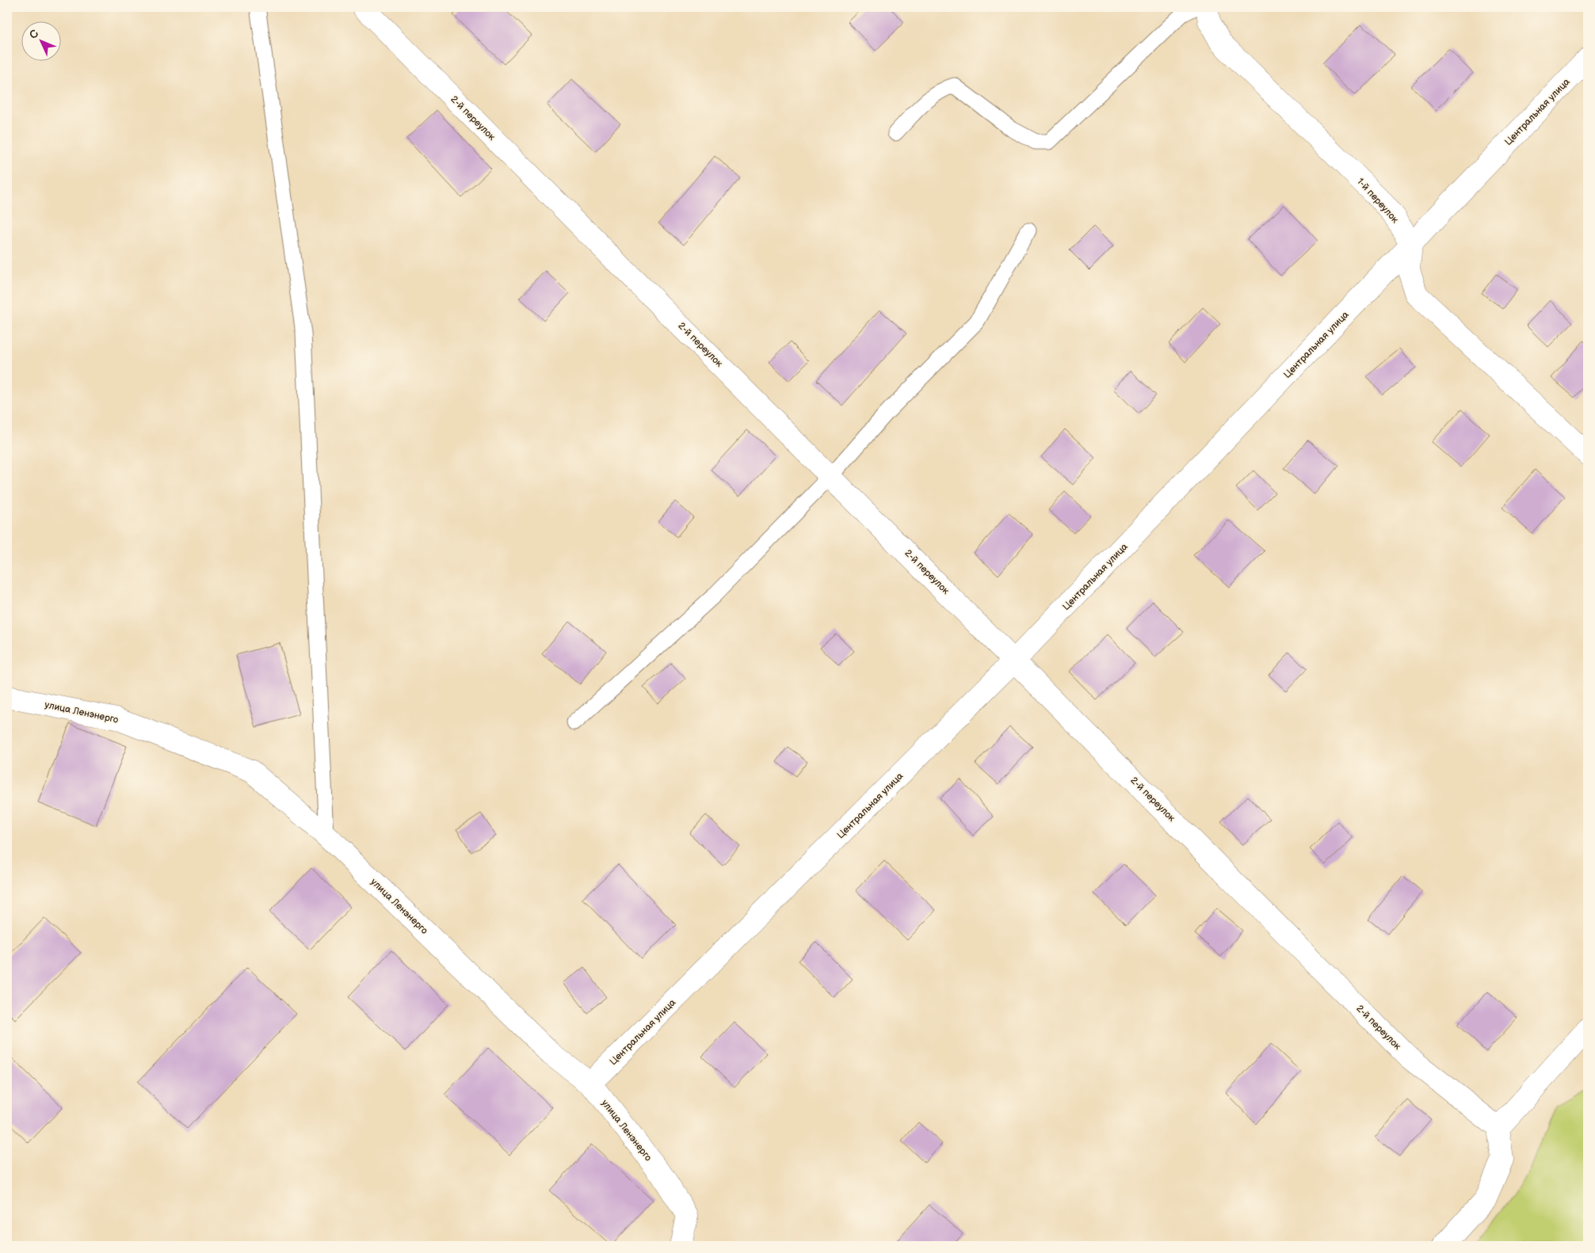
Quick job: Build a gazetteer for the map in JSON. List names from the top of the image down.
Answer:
{
  "streets": {
    "street": [
      "Центральная улица",
      "2-й переулок",
      "1-й переулок",
      "улица Ленэнерго"
    ]
  },
  "crossings": [
    ["Центральная улица", "2-й переулок"],
    ["Центральная улица", "1-й переулок"],
    ["Центральная улица", "улица Ленэнерго"]
  ],
  "north": "top left"
}
